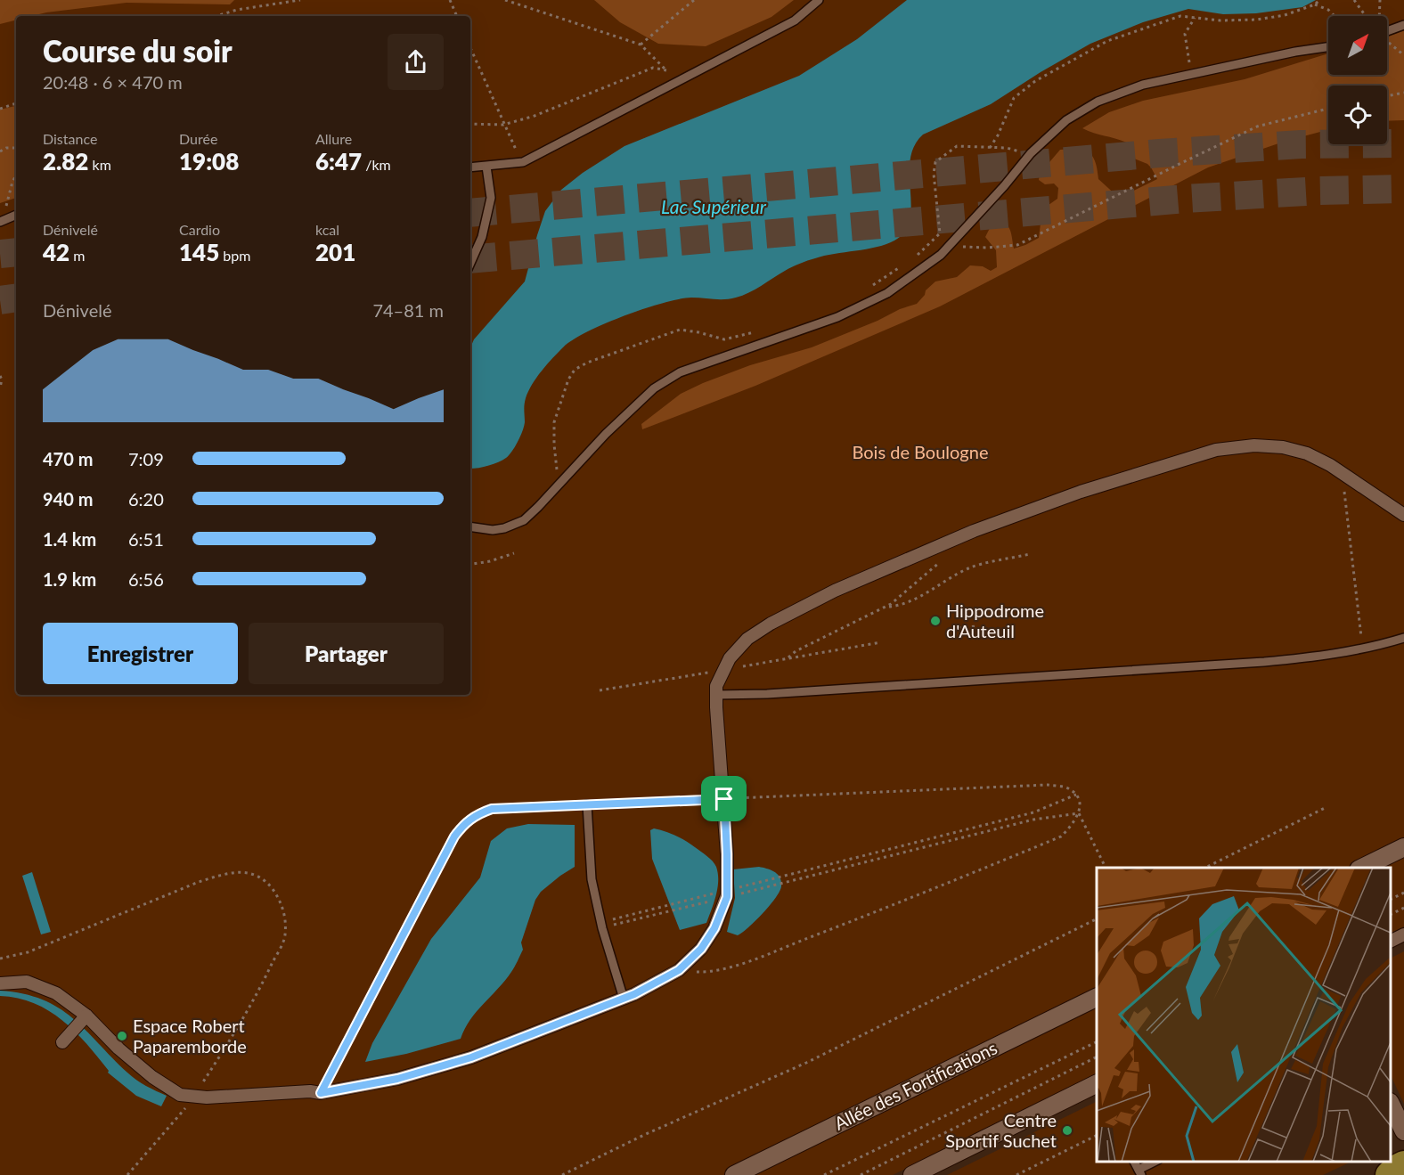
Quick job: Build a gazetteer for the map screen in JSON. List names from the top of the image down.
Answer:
{
  "streets": {
    "street": ["Allée des Fortifications"]
  },
  "water": ["Lac Supérieur"],
  "parks": ["Bois de Boulogne"],
  "places": ["Hippodrome d'Auteuil", "Espace Robert Paparemborde", "Centre Sportif Suchet"],
  "north": "top right",
  "page": {
    "heading": ["Course du soir", "20:48 · 6 × 470 m"],
    "stats": [
      ["Distance", "2.82 km"],
      ["Durée", "19:08"],
      ["Allure", "6:47 /km"],
      ["Dénivelé", "42 m"],
      ["Cardio", "145 bpm"],
      ["kcal", "201"]
    ],
    "chart": ["Dénivelé", "74–81 m"],
    "list": [
      {
        "name": "470 m",
        "note": "7:09"
      },
      {
        "name": "940 m",
        "note": "6:20"
      },
      {
        "name": "1.4 km",
        "note": "6:51"
      },
      {
        "name": "1.9 km",
        "note": "6:56"
      }
    ],
    "buttons": ["Enregistrer", "Partager"]
  }
}
